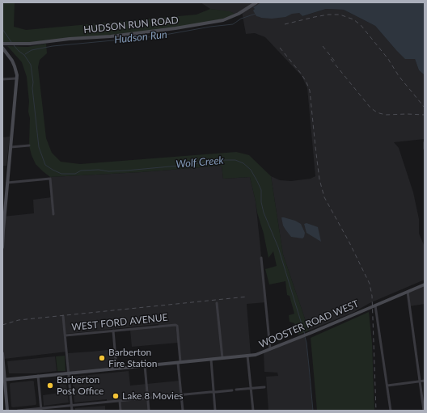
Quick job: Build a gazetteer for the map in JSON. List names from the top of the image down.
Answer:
{
  "streets": {
    "main road": ["HUDSON RUN ROAD", "WOOSTER ROAD WEST"],
    "street": ["WEST FORD AVENUE"]
  },
  "crossings": [
    ["WEST FORD AVENUE", "WOOSTER ROAD WEST"]
  ],
  "water": ["Hudson Run", "Wolf Creek"],
  "places": ["Barberton Fire Station", "Barberton Post Office", "Lake 8 Movies"]
}
